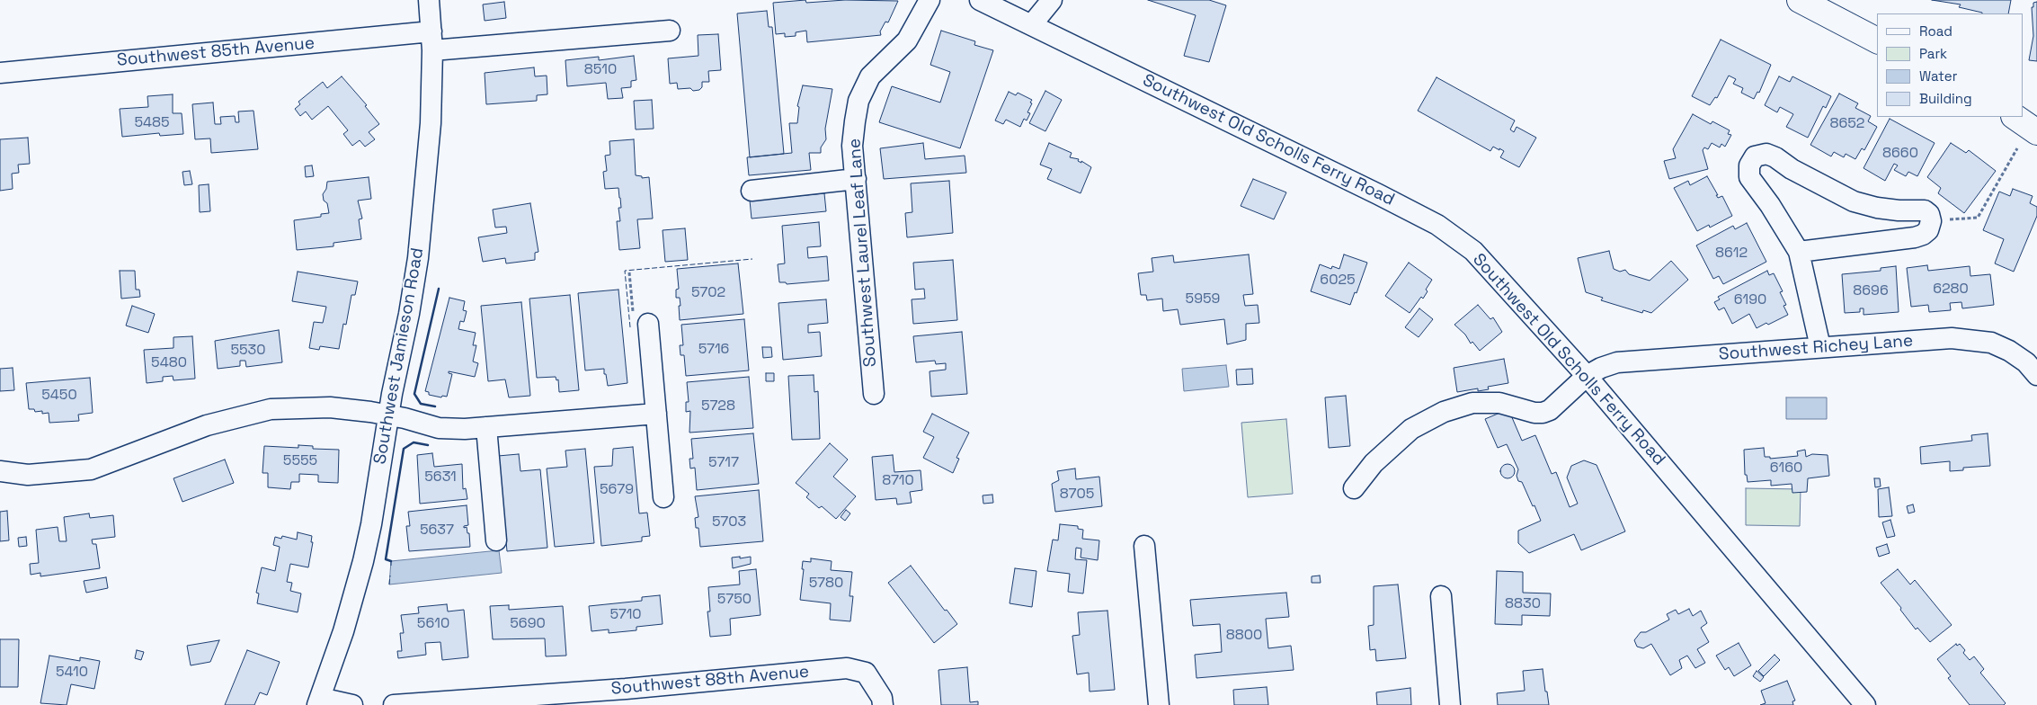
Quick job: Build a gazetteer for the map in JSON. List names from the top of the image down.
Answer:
{
  "streets": {
    "street": [
      "Southwest 85th Avenue",
      "Southwest Old Scholls Ferry Road",
      "Southwest Laurel Leaf Lane",
      "Southwest Richey Lane",
      "Southwest Jamieson Road",
      "Southwest 88th Avenue"
    ]
  },
  "crossings": [
    ["Southwest 85th Avenue", "Southwest Jamieson Road"],
    ["Southwest Old Scholls Ferry Road", "Southwest Richey Lane"]
  ],
  "house_numbers": [
    "8510",
    "5485",
    "8652",
    "8660",
    "8612",
    "6025",
    "6280",
    "8696",
    "5702",
    "5959",
    "6190",
    "5716",
    "5530",
    "5480",
    "5450",
    "5728",
    "5555",
    "5717",
    "6160",
    "5631",
    "8710",
    "5679",
    "8705",
    "5703",
    "5637",
    "5780",
    "5750",
    "8830",
    "5710",
    "5610",
    "5690",
    "8800",
    "5410"
  ],
  "legend": [
    "Road",
    "Park",
    "Water",
    "Building"
  ]
}
